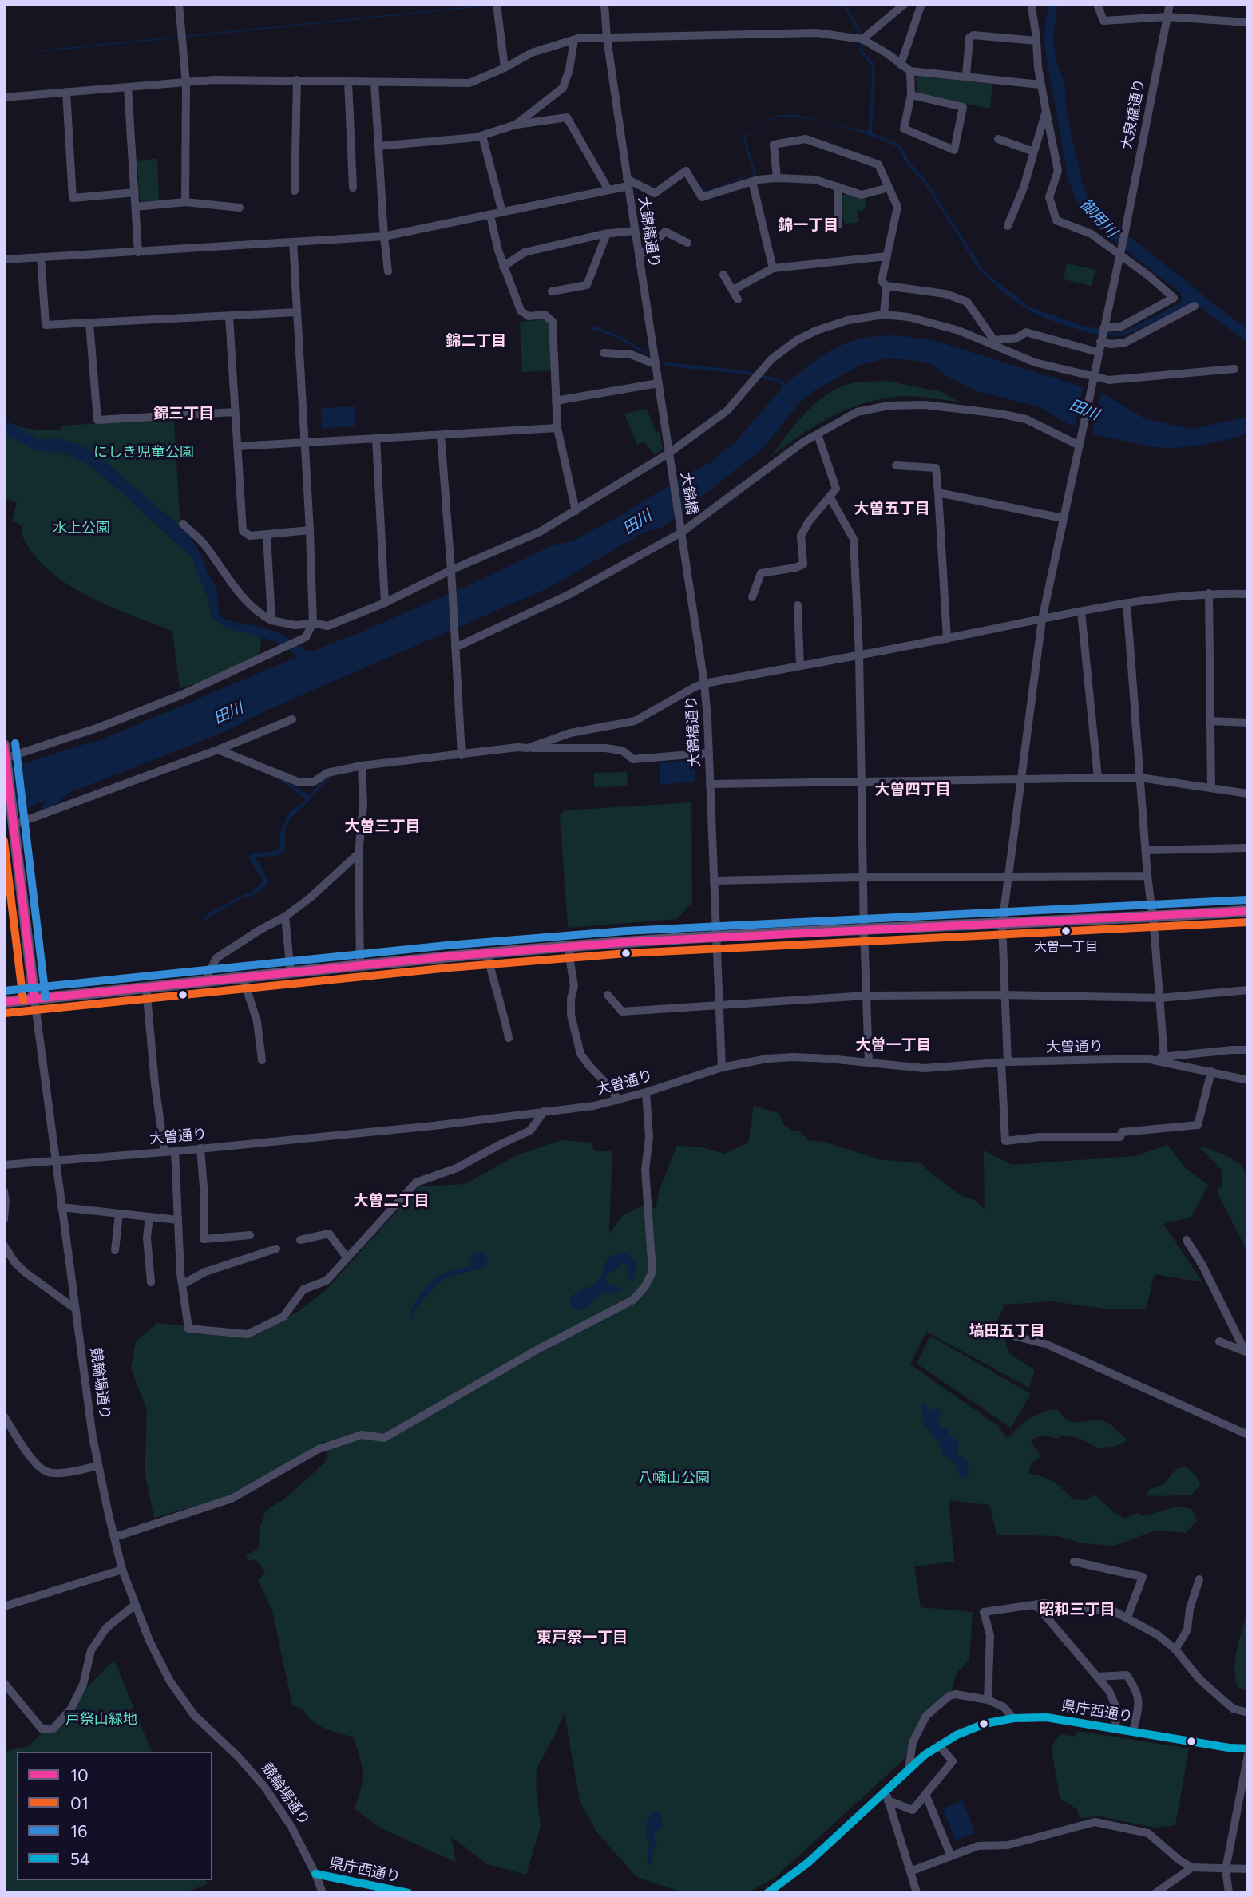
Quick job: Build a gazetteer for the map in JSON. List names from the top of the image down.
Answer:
{
  "streets": {
    "main road": ["競輪場通り"],
    "street": [
      "大泉橋通り",
      "大錦橋通り",
      "大錦橋",
      "大曽通り",
      "県庁西通り"
    ]
  },
  "crossings": [
    ["大錦橋通り", "大錦橋"],
    ["大錦橋通り", "大曽通り"],
    ["大曽通り", "競輪場通り"],
    ["競輪場通り", "県庁西通り"]
  ],
  "districts": [
    "錦一丁目",
    "錦二丁目",
    "錦三丁目",
    "大曽五丁目",
    "大曽四丁目",
    "大曽三丁目",
    "大曽一丁目",
    "大曽二丁目",
    "塙田五丁目",
    "昭和三丁目",
    "東戸祭一丁目"
  ],
  "water": ["御用川", "田川"],
  "parks": [
    "にしき児童公園",
    "水上公園",
    "八幡山公園",
    "戸祭山緑地"
  ],
  "places": ["大曽一丁目"],
  "lines": [
    "transit line 16",
    "transit line 10",
    "transit line 01",
    "transit line 54"
  ],
  "legend": [
    "10",
    "01",
    "16",
    "54"
  ]
}
